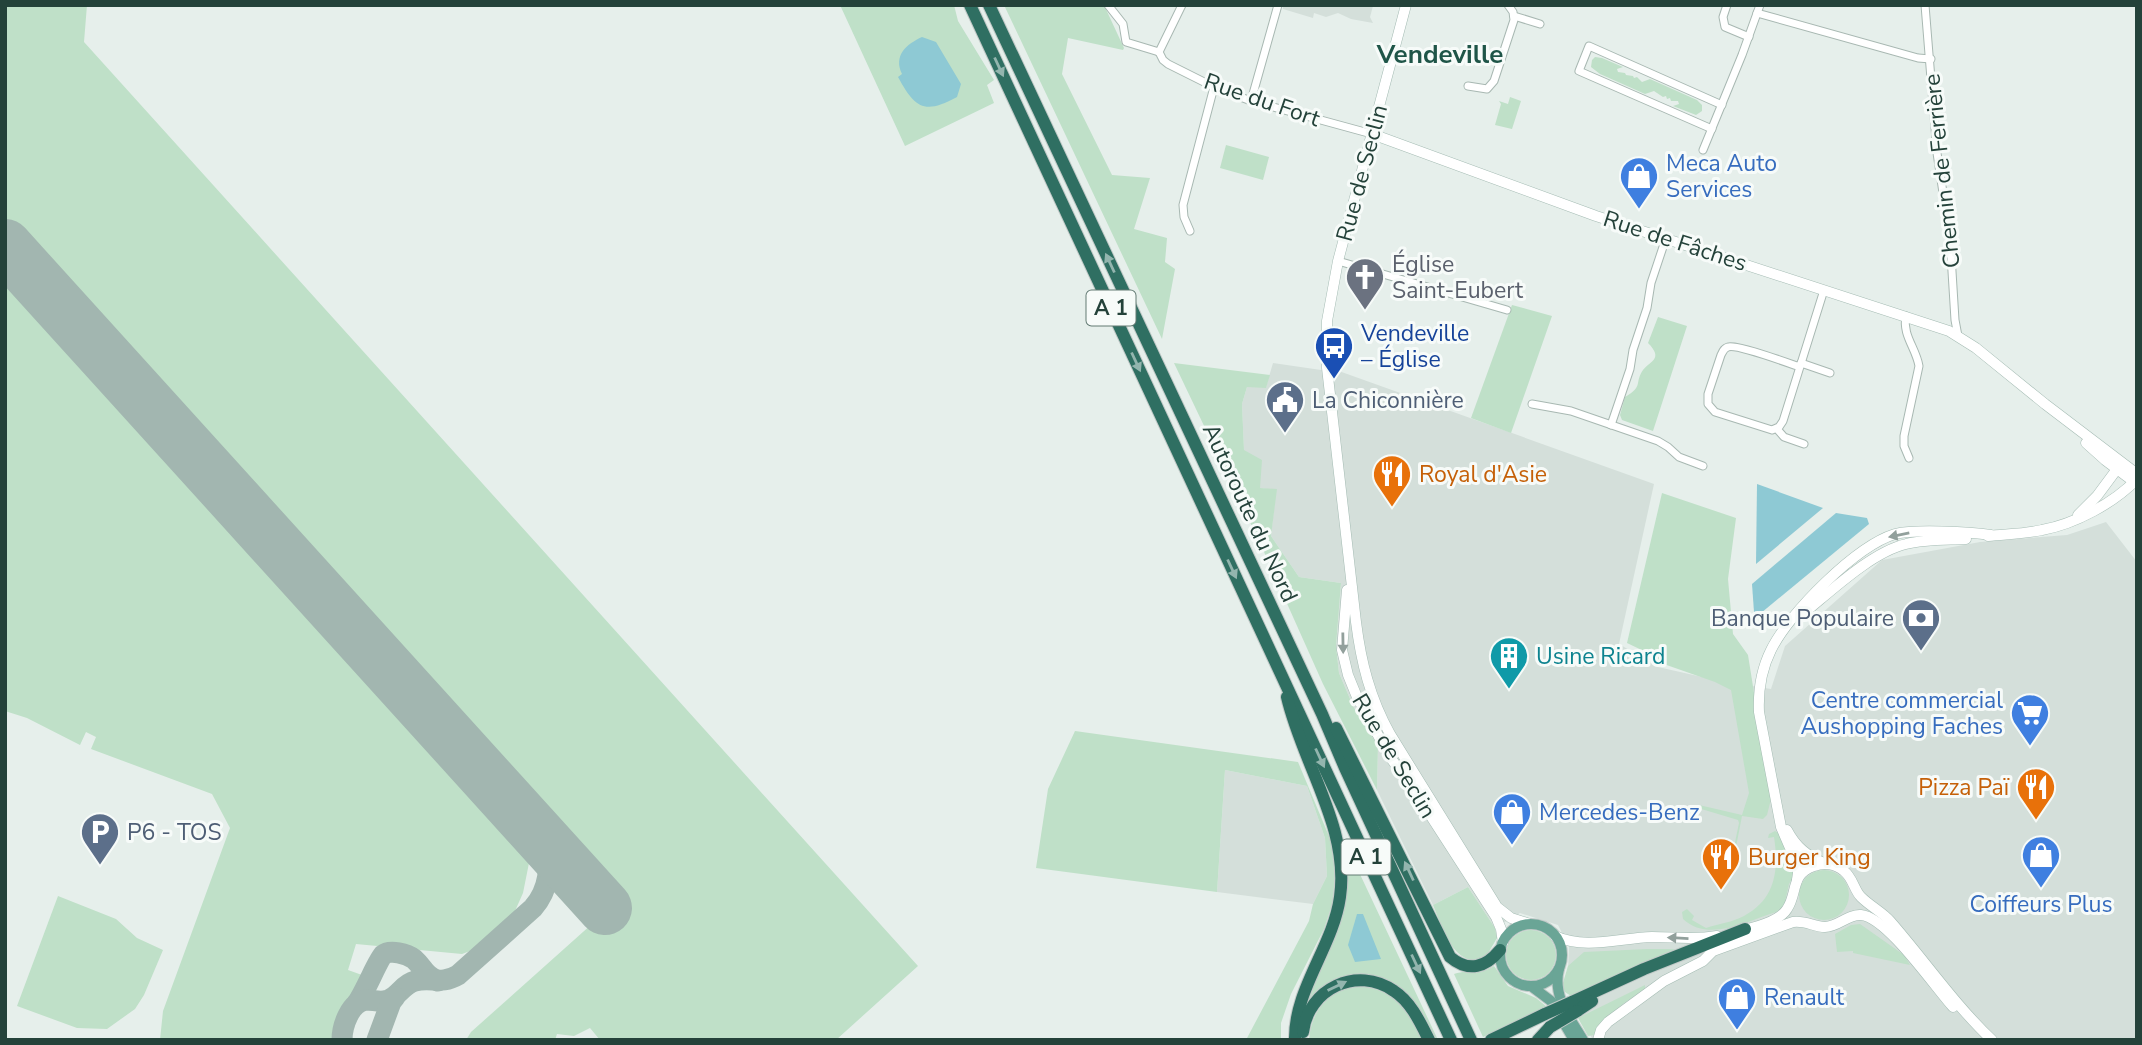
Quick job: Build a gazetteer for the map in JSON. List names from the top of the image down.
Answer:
{
  "streets": {
    "highway": ["A 1", "Autoroute du Nord"],
    "street": [
      "Rue du Fort",
      "Chemin de Ferrière",
      "Rue de Seclin",
      "Rue de Fâches"
    ]
  },
  "crossings": [
    ["Rue du Fort", "Rue de Seclin"],
    ["Rue du Fort", "Rue de Fâches"],
    ["Chemin de Ferrière", "Rue de Fâches"],
    ["Rue de Seclin", "Rue de Fâches"]
  ],
  "districts": ["Vendeville"],
  "places": {
    "shop": [
      "Meca Auto Services",
      "Mercedes-Benz",
      "Coiffeurs Plus",
      "Renault"
    ],
    "church": ["Église Saint-Eubert"],
    "bus stop": ["Vendeville – Église"],
    "public building": ["La Chiconnière"],
    "restaurant": ["Royal d'Asie", "Pizza Paï", "Burger King"],
    "bank": ["Banque Populaire"],
    "building": ["Usine Ricard"],
    "supermarket": ["Centre commercial Aushopping Faches"],
    "parking": ["P6 - TOS"]
  }
}
